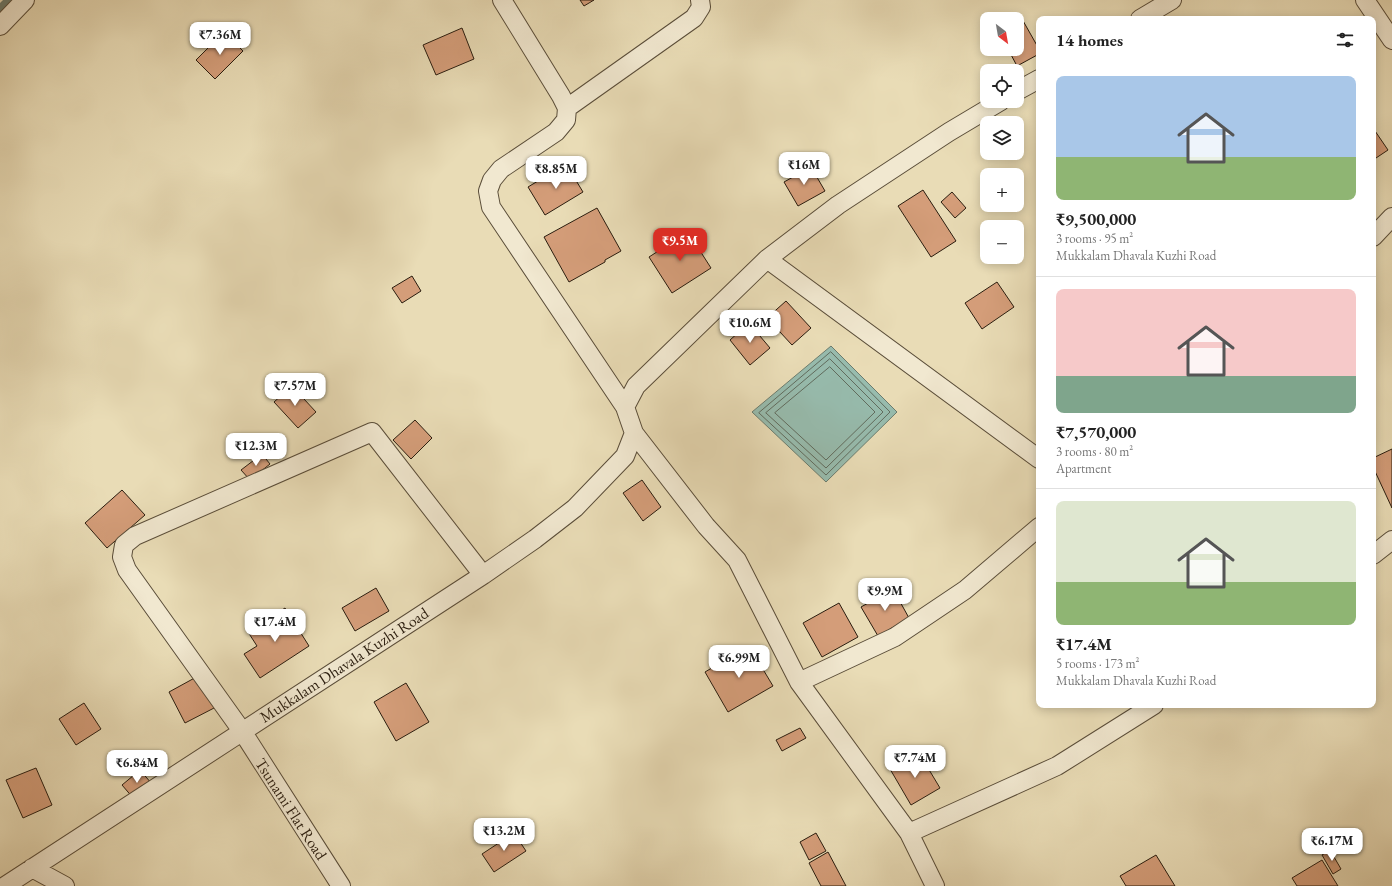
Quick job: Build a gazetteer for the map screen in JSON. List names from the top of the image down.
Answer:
{
  "streets": {
    "street": ["Mukkalam Dhavala Kuzhi Road", "Tsunami Flat Road"]
  },
  "crossings": [
    ["Mukkalam Dhavala Kuzhi Road", "Tsunami Flat Road"]
  ],
  "north": "bottom right",
  "page": {
    "map_buttons": ["+", "−"],
    "heading": "14 homes",
    "price": [
      "₹7.36M",
      "₹16M",
      "₹8.85M",
      "₹9.5M",
      "₹10.6M",
      "₹7.57M",
      "₹12.3M",
      "₹9.9M",
      "₹17.4M",
      "₹6.99M",
      "₹7.74M",
      "₹6.84M",
      "₹13.2M",
      "₹6.17M"
    ],
    "list": [
      {
        "name": "₹9,500,000",
        "note": "3 rooms · 95 m² · Mukkalam Dhavala Kuzhi Road"
      },
      {
        "name": "₹7,570,000",
        "note": "3 rooms · 80 m² · Apartment"
      },
      {
        "name": "₹17.4M",
        "note": "5 rooms · 173 m² · Mukkalam Dhavala Kuzhi Road"
      }
    ]
  }
}
